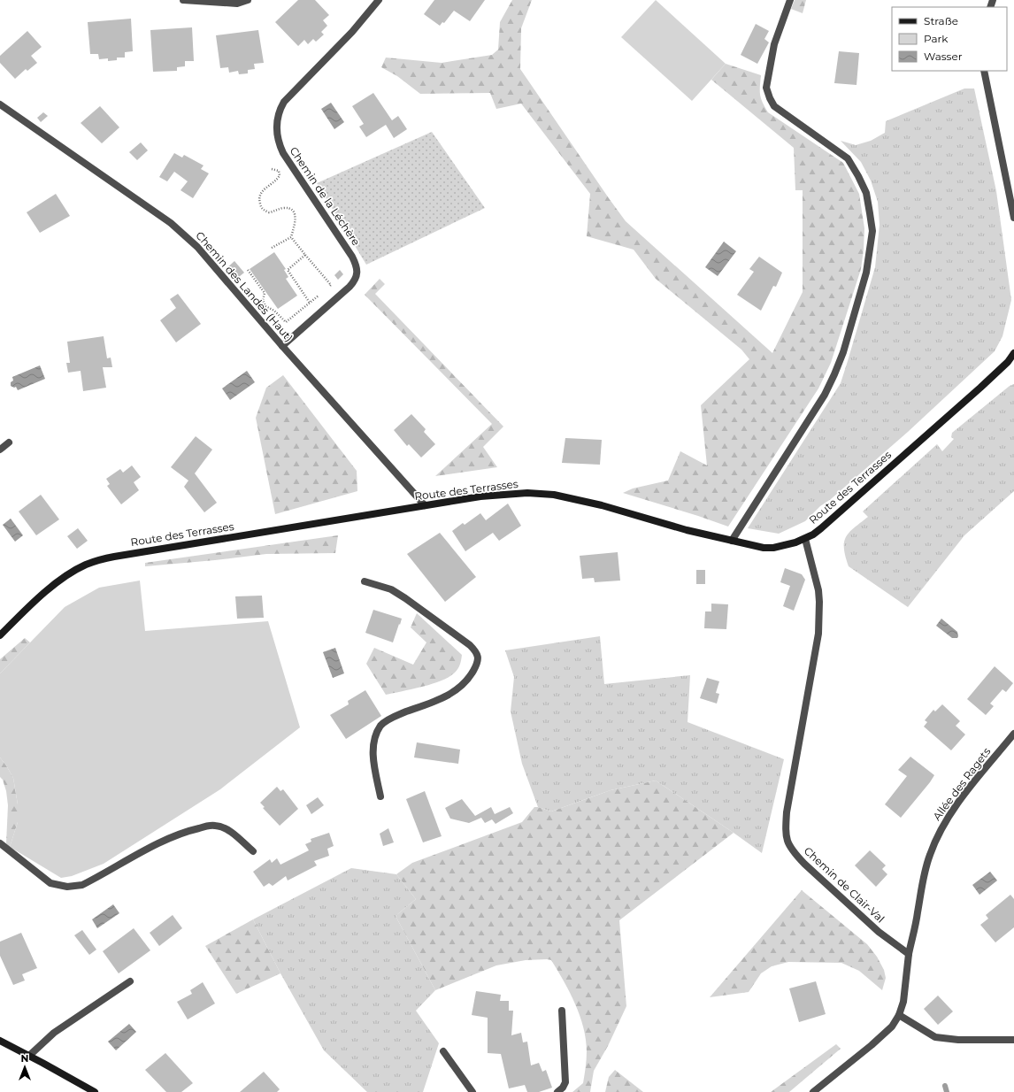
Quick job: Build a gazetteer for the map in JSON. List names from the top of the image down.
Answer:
{
  "streets": {
    "street": [
      "Chemin de la Léchère",
      "Chemin des Landes (Haut)",
      "Route des Terrasses",
      "Allée des Ragets",
      "Chemin de Clair-Val"
    ]
  },
  "crossings": [
    ["Chemin de la Léchère", "Chemin des Landes (Haut)"],
    ["Chemin des Landes (Haut)", "Route des Terrasses"],
    ["Route des Terrasses", "Chemin de Clair-Val"],
    ["Allée des Ragets", "Chemin de Clair-Val"]
  ],
  "legend": ["Straße", "Park", "Wasser"],
  "north": "top"
}
